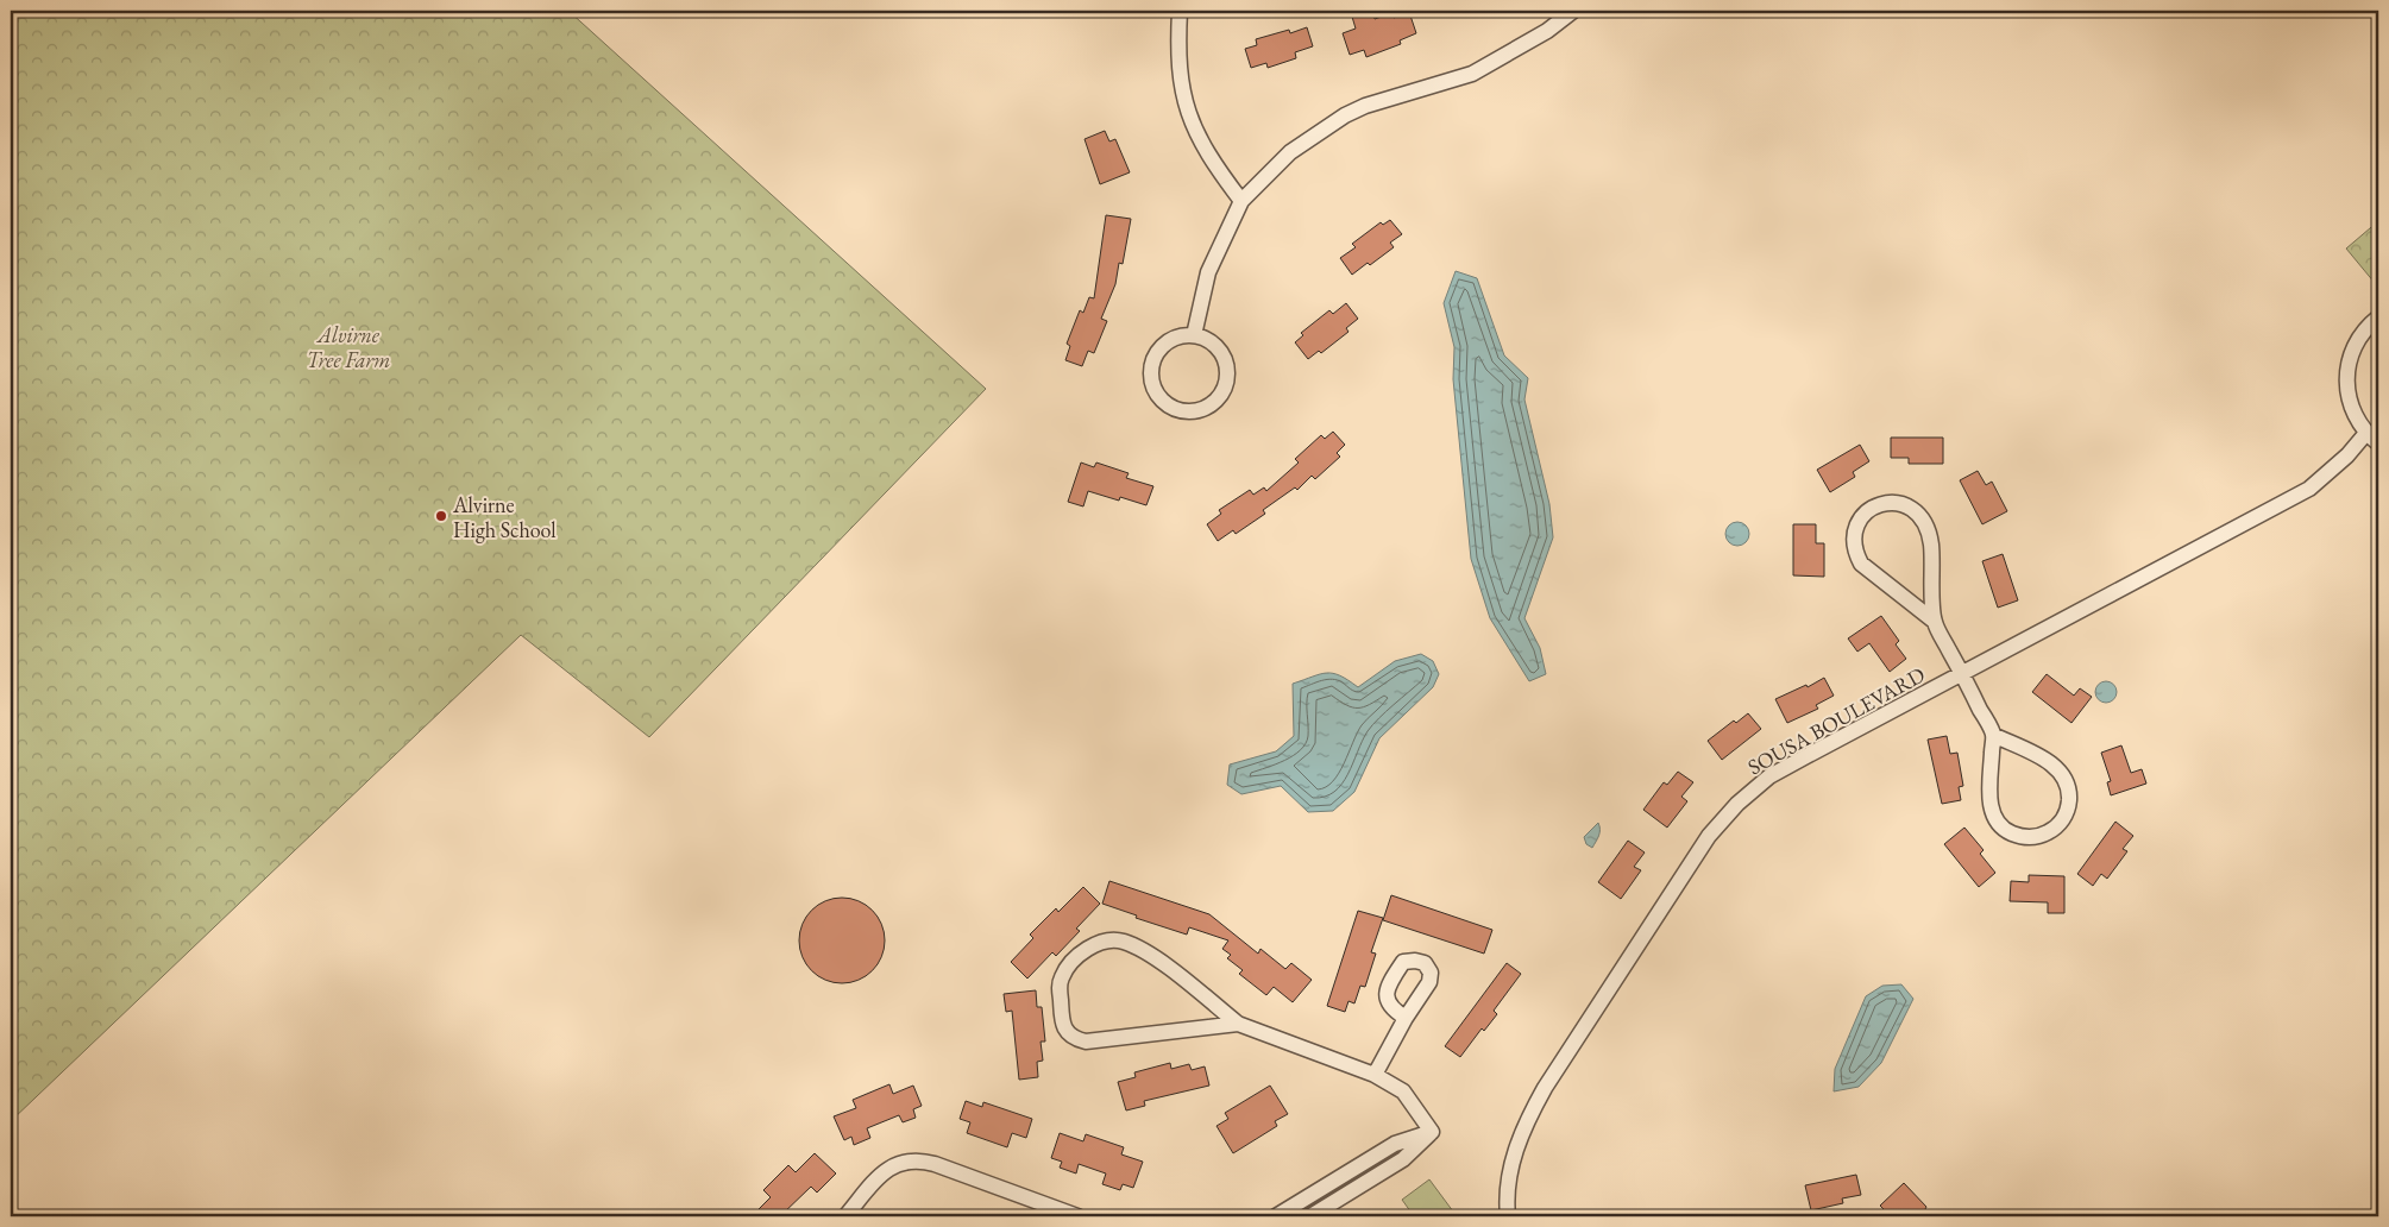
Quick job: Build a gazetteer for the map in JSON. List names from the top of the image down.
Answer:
{
  "streets": {
    "street": ["SOUSA BOULEVARD"]
  },
  "parks": ["Alvirne Tree Farm"],
  "places": ["Alvirne High School"]
}
